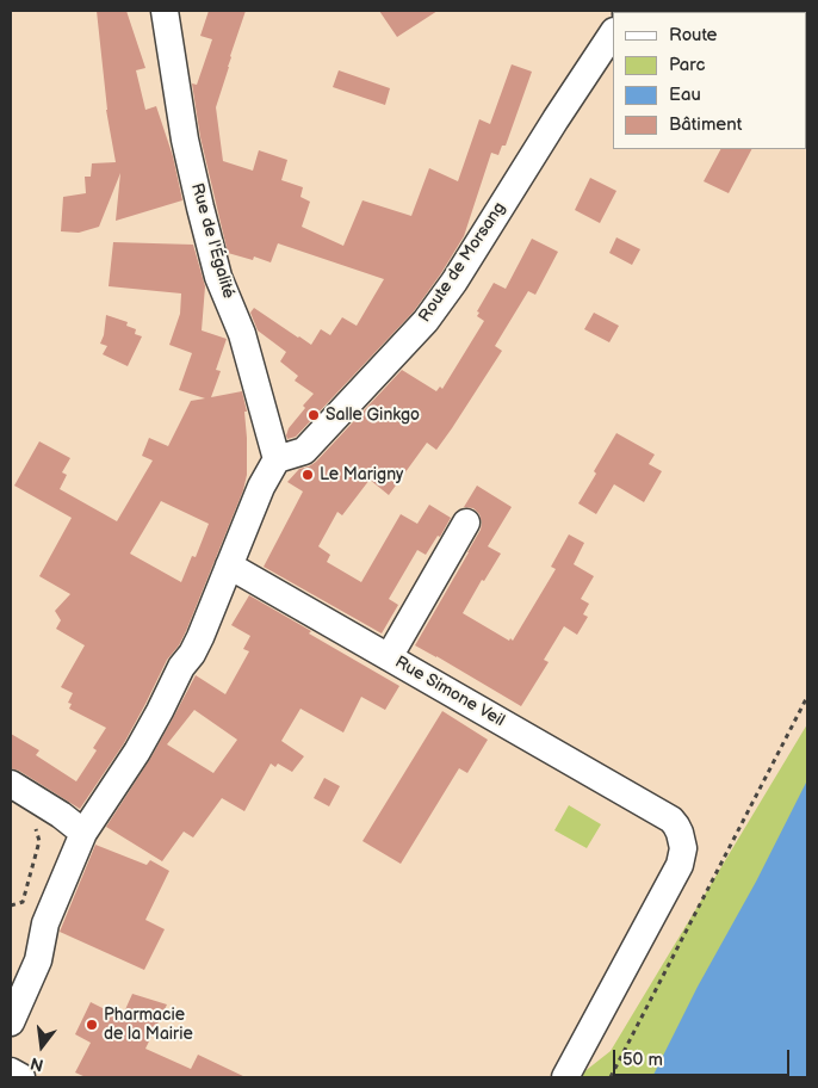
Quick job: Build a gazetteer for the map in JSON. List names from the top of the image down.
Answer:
{
  "streets": {
    "street": ["Rue de l'Égalité", "Route de Morsang", "Rue Simone Veil"]
  },
  "crossings": [
    ["Rue de l'Égalité", "Route de Morsang"]
  ],
  "places": ["Salle Ginkgo", "Le Marigny", "Pharmacie de la Mairie"],
  "legend": [
    "Route",
    "Parc",
    "Eau",
    "Bâtiment"
  ],
  "scale_bar": "50 m",
  "north": "bottom"
}
